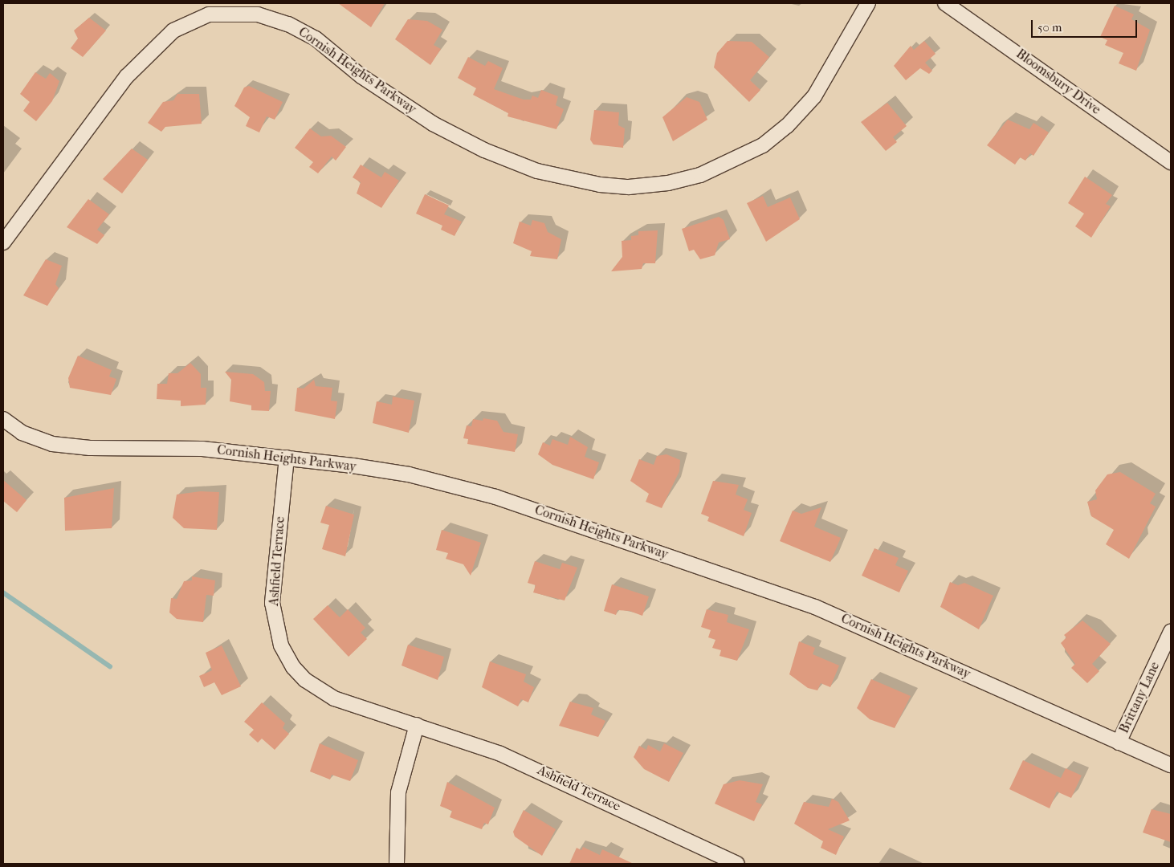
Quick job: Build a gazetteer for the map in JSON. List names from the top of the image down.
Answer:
{
  "streets": {
    "street": [
      "Cornish Heights Parkway",
      "Bloomsbury Drive",
      "Ashfield Terrace",
      "Brittany Lane"
    ]
  },
  "crossings": [
    ["Cornish Heights Parkway", "Ashfield Terrace"],
    ["Cornish Heights Parkway", "Brittany Lane"]
  ],
  "scale_bar": "50 m"
}
